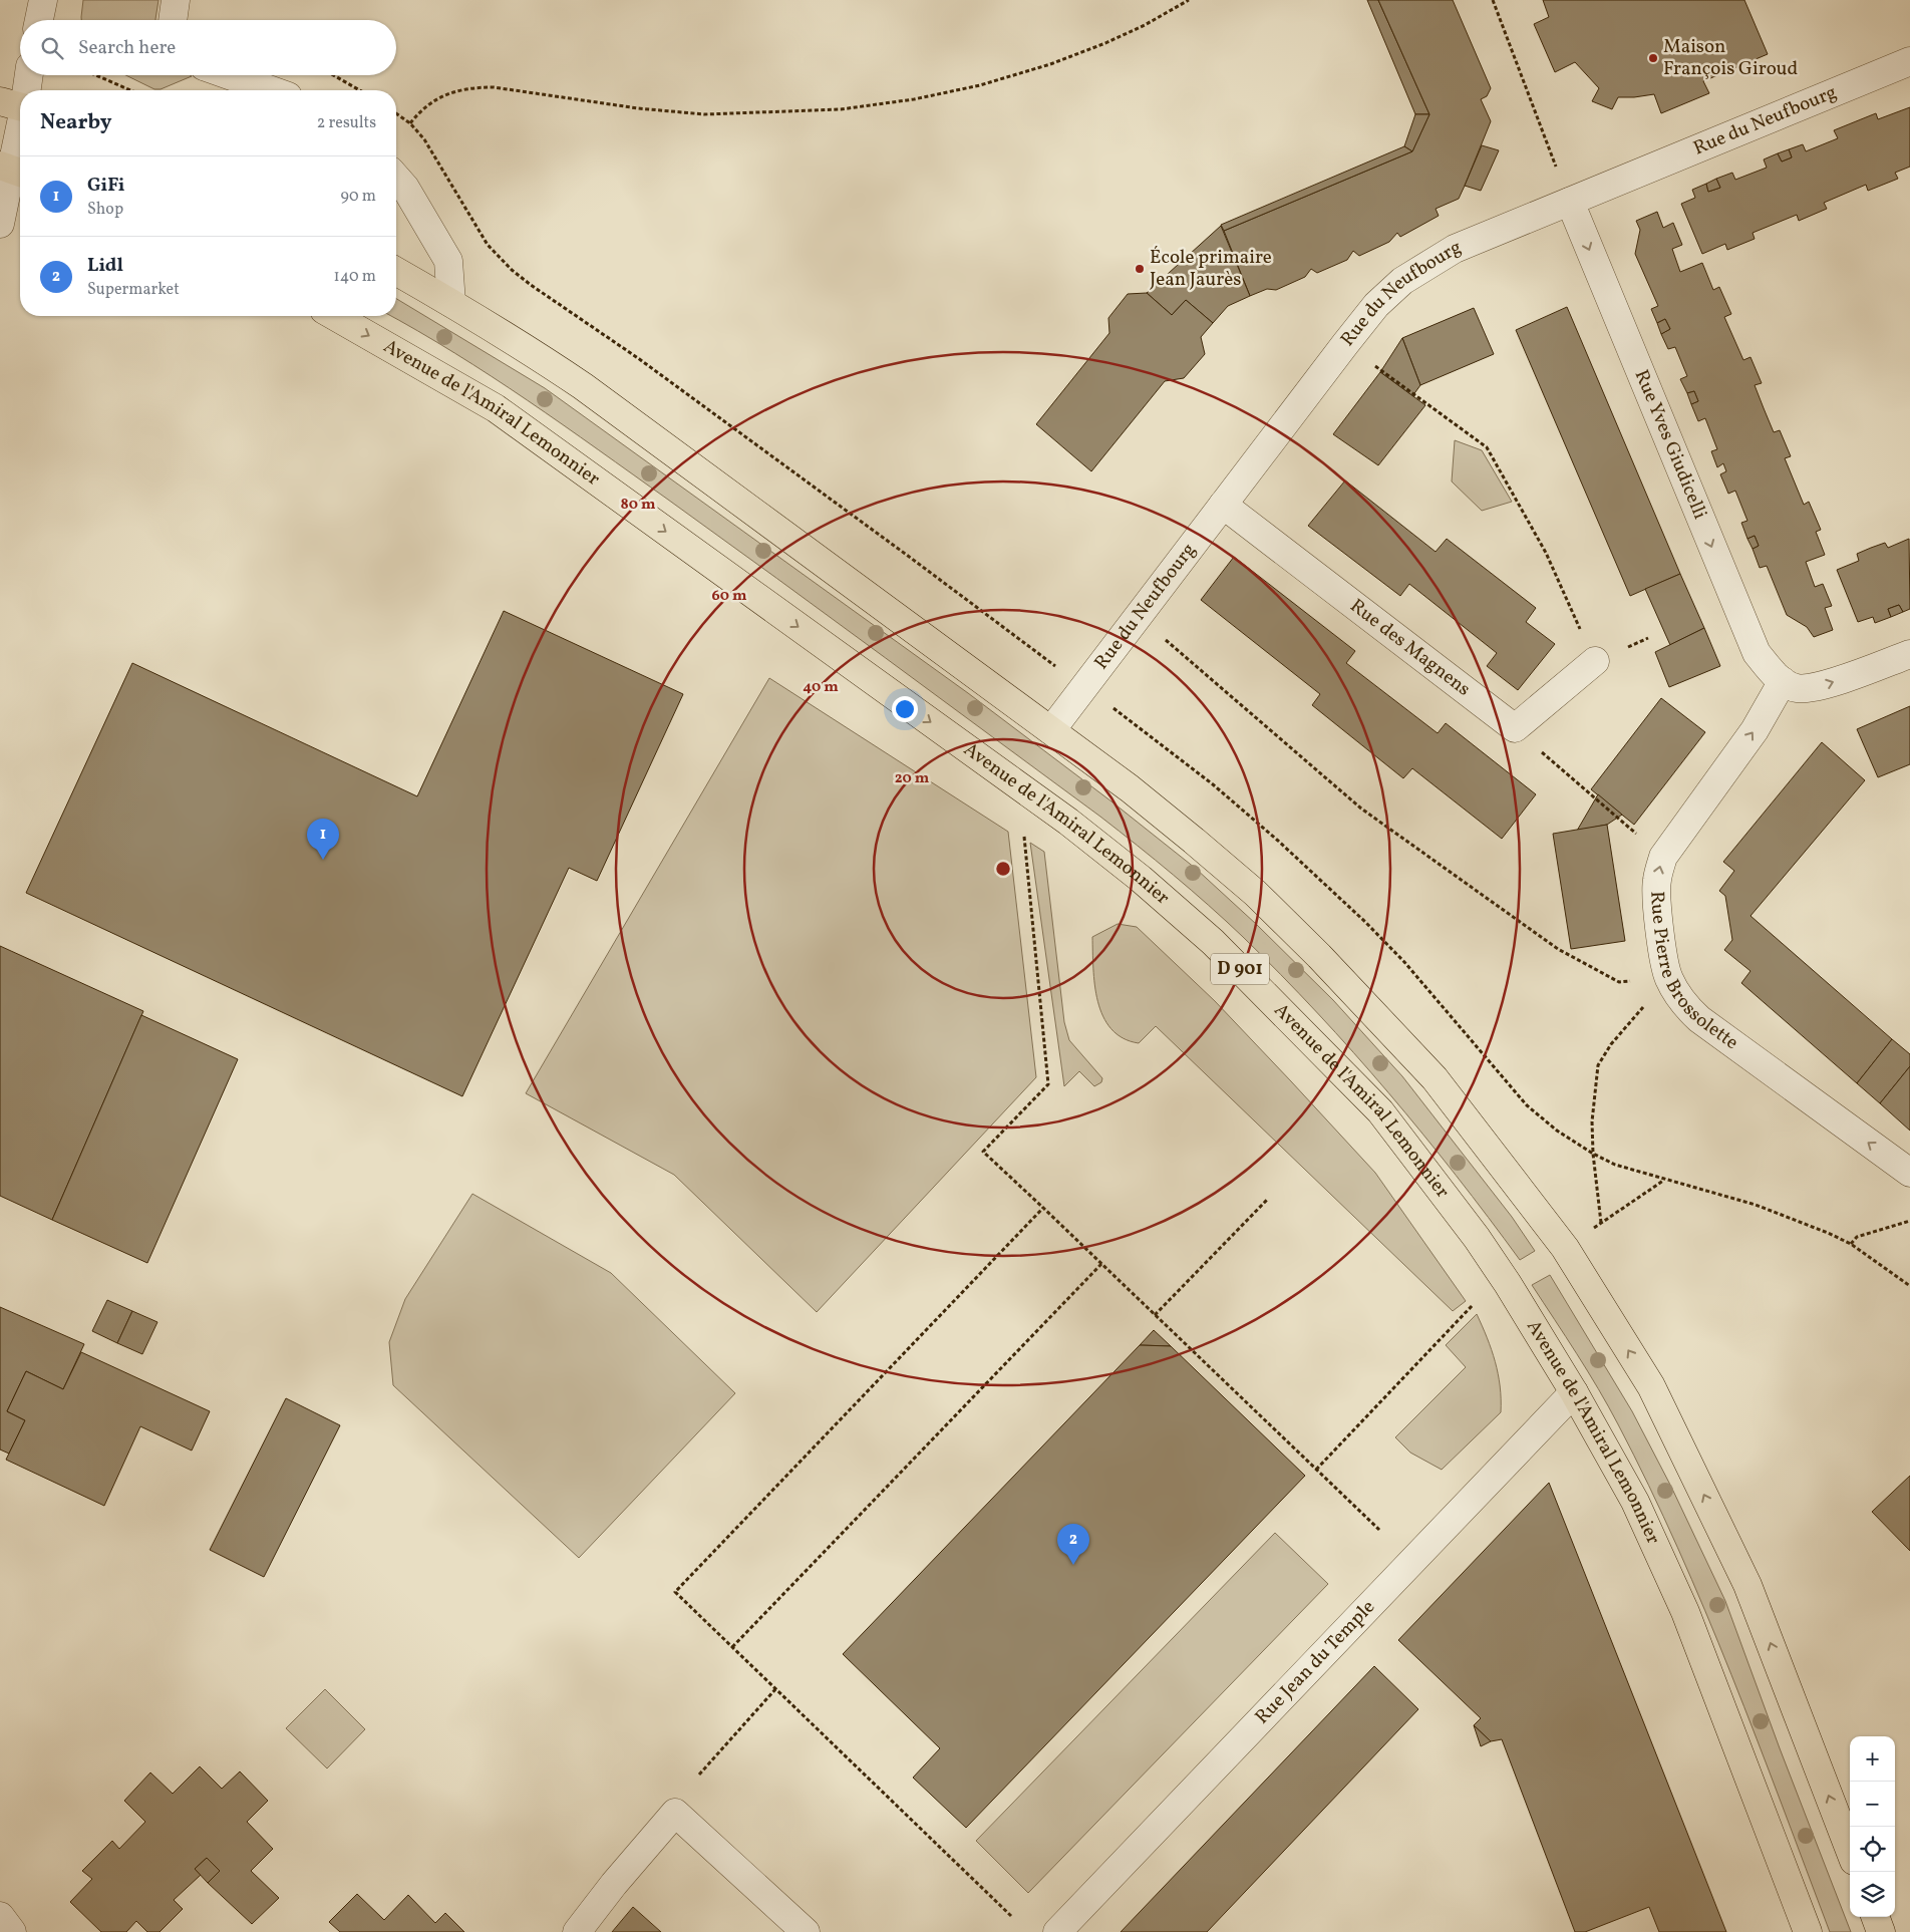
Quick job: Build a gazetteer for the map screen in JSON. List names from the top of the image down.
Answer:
{
  "streets": {
    "main road": ["Avenue de l'Amiral Lemonnier", "D 901"],
    "street": [
      "Rue du Neufbourg",
      "Rue Yves Giudicelli",
      "Rue des Magnens",
      "Rue Pierre Brossolette",
      "Rue Jean du Temple"
    ]
  },
  "crossings": [
    ["Rue du Neufbourg", "Rue Yves Giudicelli"],
    ["Rue du Neufbourg", "Rue des Magnens"],
    ["Avenue de l'Amiral Lemonnier", "Rue Jean du Temple"],
    ["Rue Yves Giudicelli", "Rue Pierre Brossolette"]
  ],
  "one_way": ["Rue Yves Giudicelli"],
  "places": ["Maison François Giroud", "École primaire Jean Jaurès"],
  "page": {
    "search": "Search here",
    "heading": ["Nearby", "2 results"],
    "list": [
      {
        "mark": "1",
        "name": "GiFi",
        "note": "Shop",
        "value": "90 m"
      },
      {
        "mark": "2",
        "name": "Lidl",
        "note": "Supermarket",
        "value": "140 m"
      }
    ],
    "pins": ["1", "2"],
    "map_buttons": ["+", "−"]
  },
  "rings": [
    "80 m",
    "60 m",
    "40 m",
    "20 m"
  ]
}
